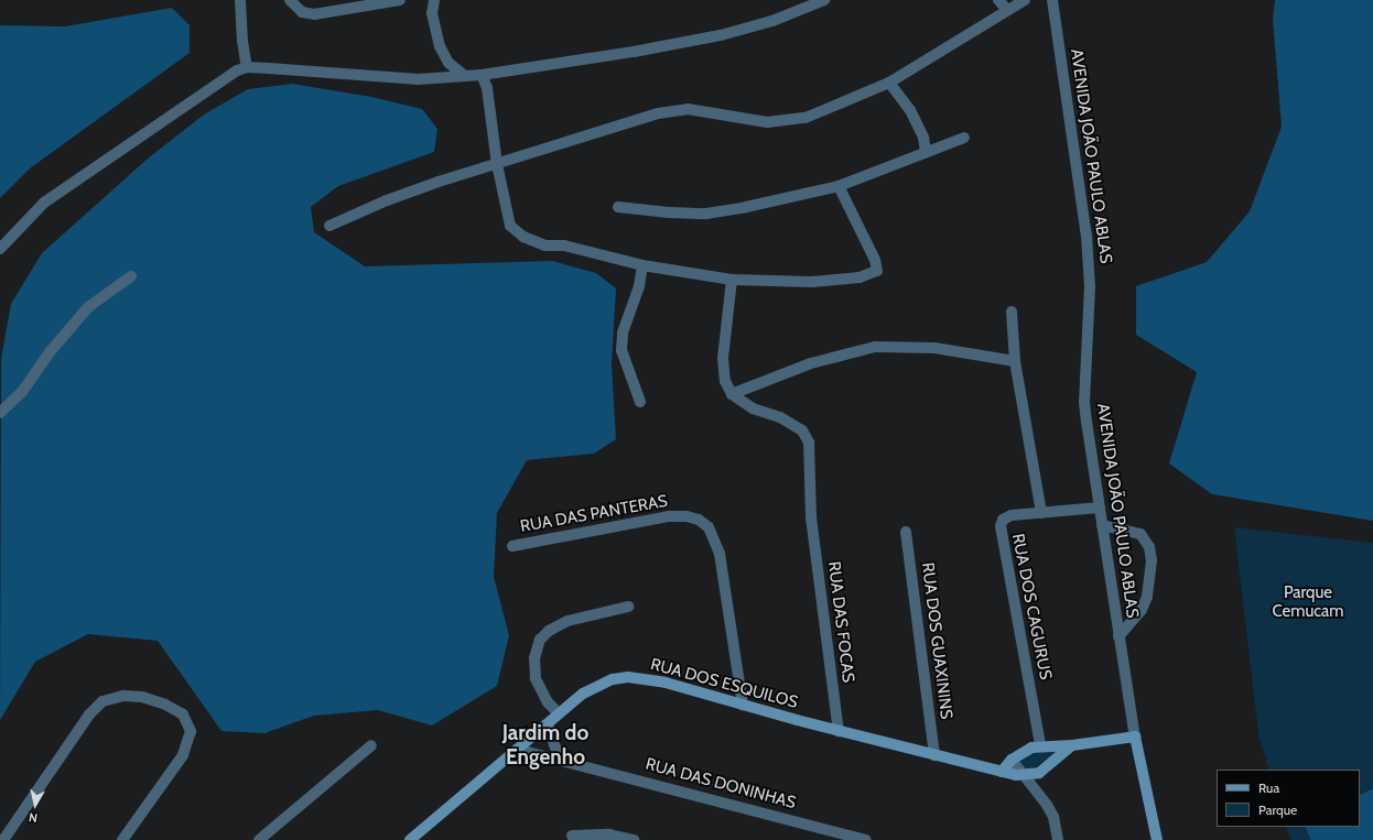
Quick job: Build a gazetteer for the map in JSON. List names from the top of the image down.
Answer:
{
  "streets": {
    "street": [
      "AVENIDA JOÃO PAULO ABLAS",
      "RUA DAS PANTERAS",
      "RUA DOS CAGURUS",
      "RUA DAS FOCAS",
      "RUA DOS GUAXININS",
      "RUA DOS ESQUILOS",
      "RUA DAS DONINHAS"
    ]
  },
  "crossings": [
    ["AVENIDA JOÃO PAULO ABLAS", "RUA DOS CAGURUS"],
    ["RUA DAS PANTERAS", "RUA DOS ESQUILOS"],
    ["RUA DAS FOCAS", "RUA DOS ESQUILOS"],
    ["RUA DOS GUAXININS", "RUA DOS ESQUILOS"],
    ["RUA DOS ESQUILOS", "RUA DAS DONINHAS"]
  ],
  "districts": ["Jardim do Engenho"],
  "parks": ["Parque Cemucam"],
  "legend": ["Rua", "Parque"],
  "north": "bottom"
}
